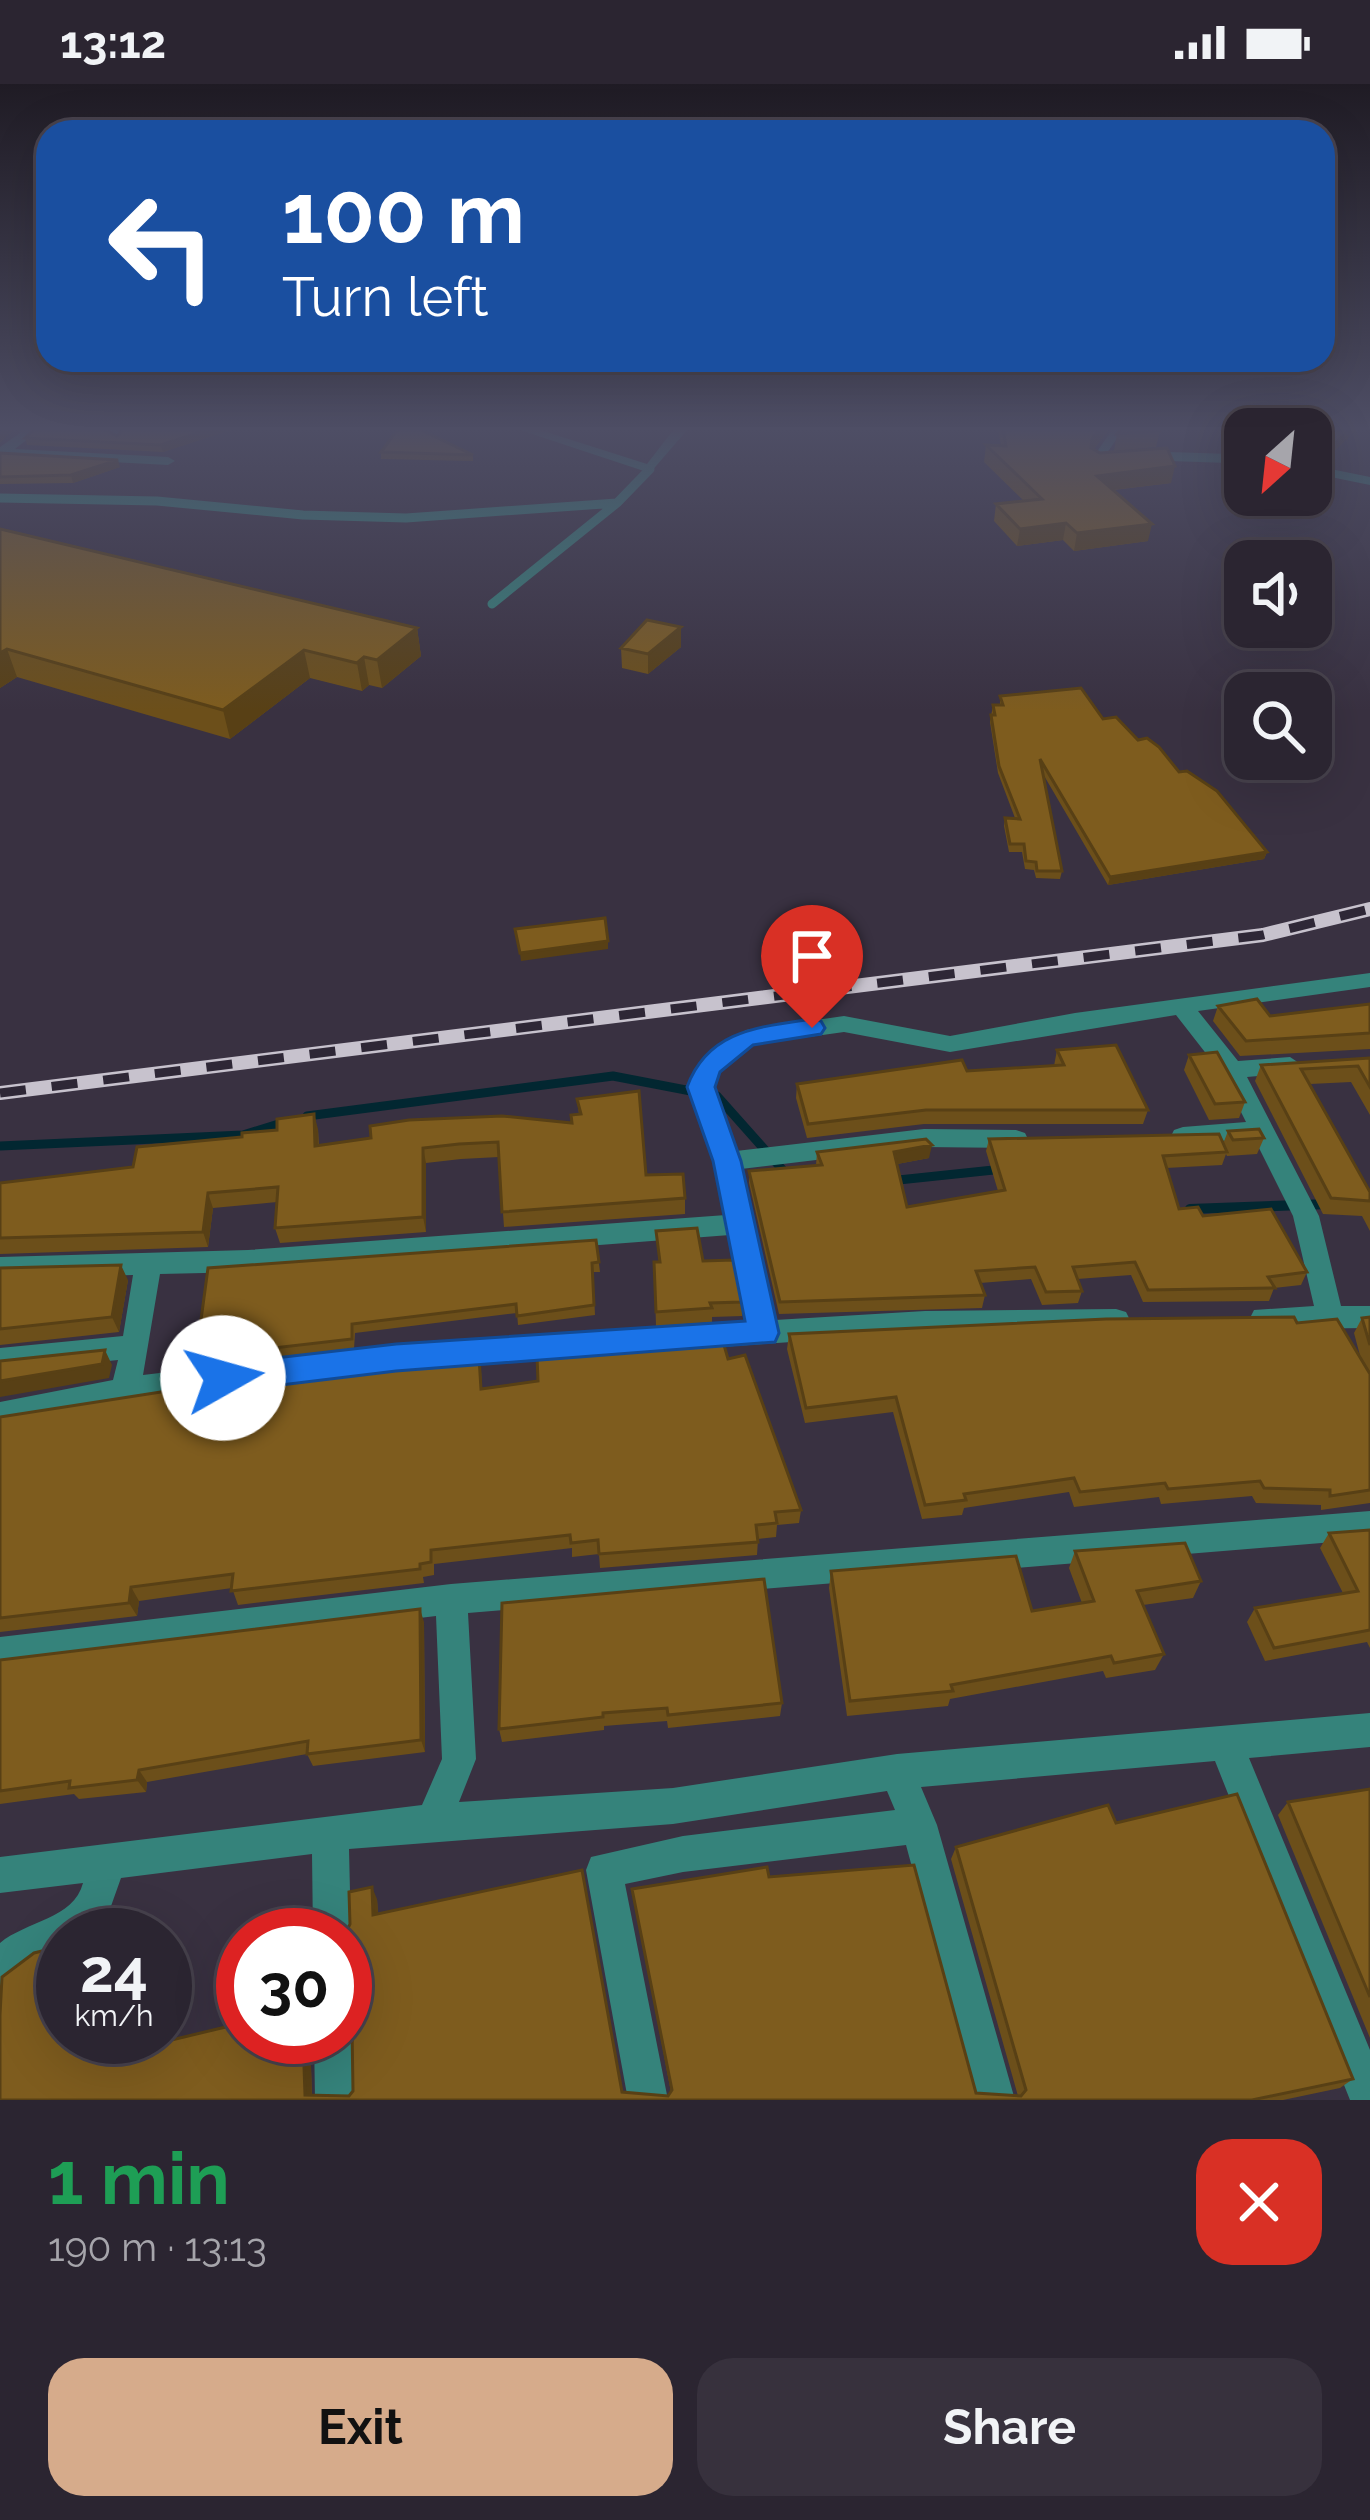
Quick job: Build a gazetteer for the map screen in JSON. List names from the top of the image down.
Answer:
{
  "north": "bottom left",
  "page": {
    "status": "13:12",
    "turn": ["100 m", "Turn left"],
    "speed": "24 km/h",
    "limit": "30",
    "heading": ["1 min", "190 m · 13:13"],
    "buttons": ["Exit", "Share"]
  }
}
